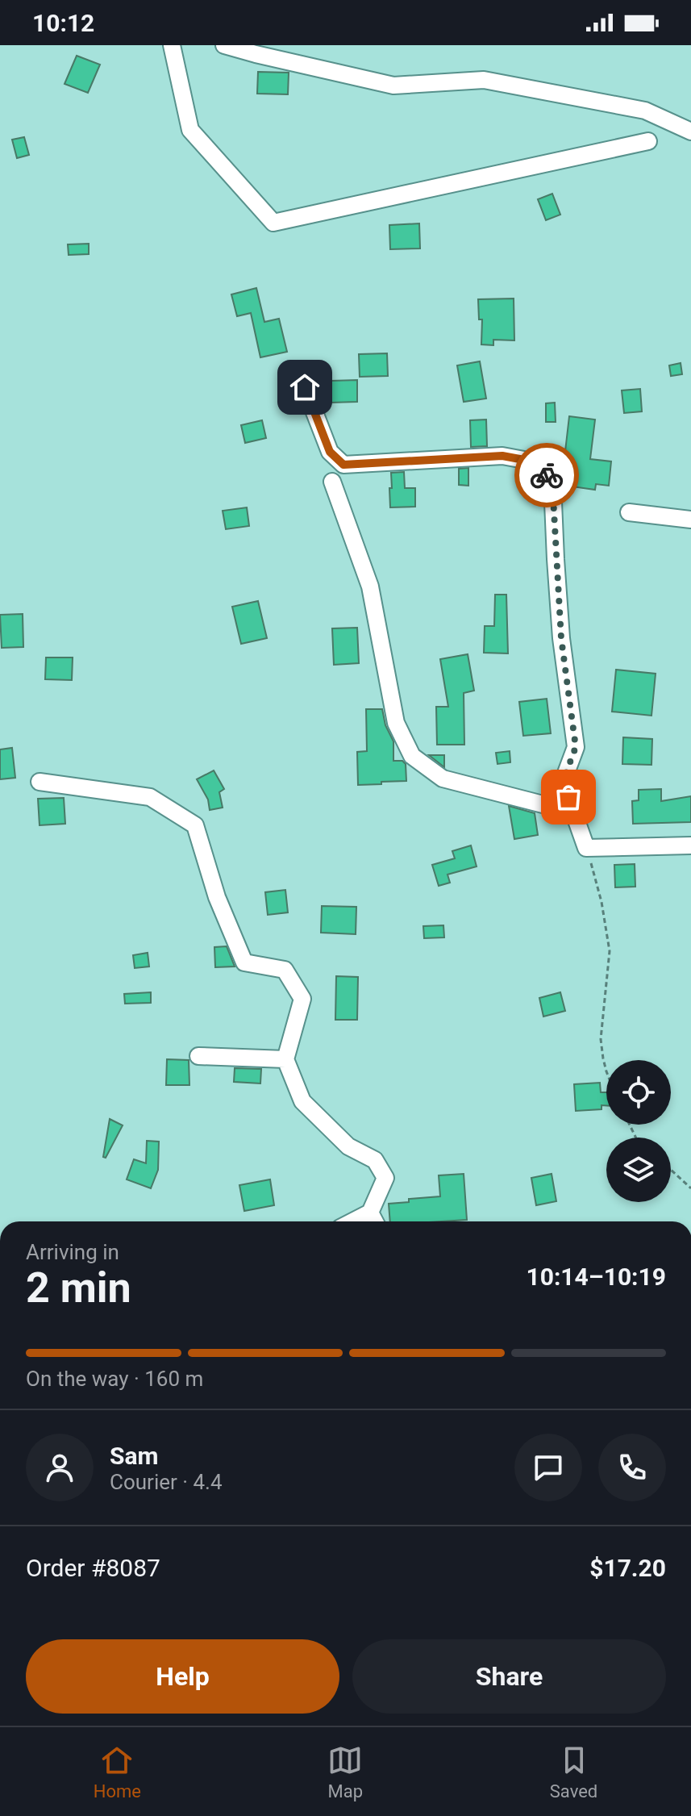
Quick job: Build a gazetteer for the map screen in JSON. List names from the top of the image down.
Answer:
{
  "page": {
    "status": "10:12",
    "heading": ["2 min", "Arriving in", "10:14–10:19"],
    "panel": [
      "Sam",
      "Courier · 4.4",
      "Order #8087",
      "$17.20"
    ],
    "bar": "On the way · 160 m",
    "buttons": ["Help", "Share"],
    "tabs": ["Home", "Map", "Saved"]
  }
}
